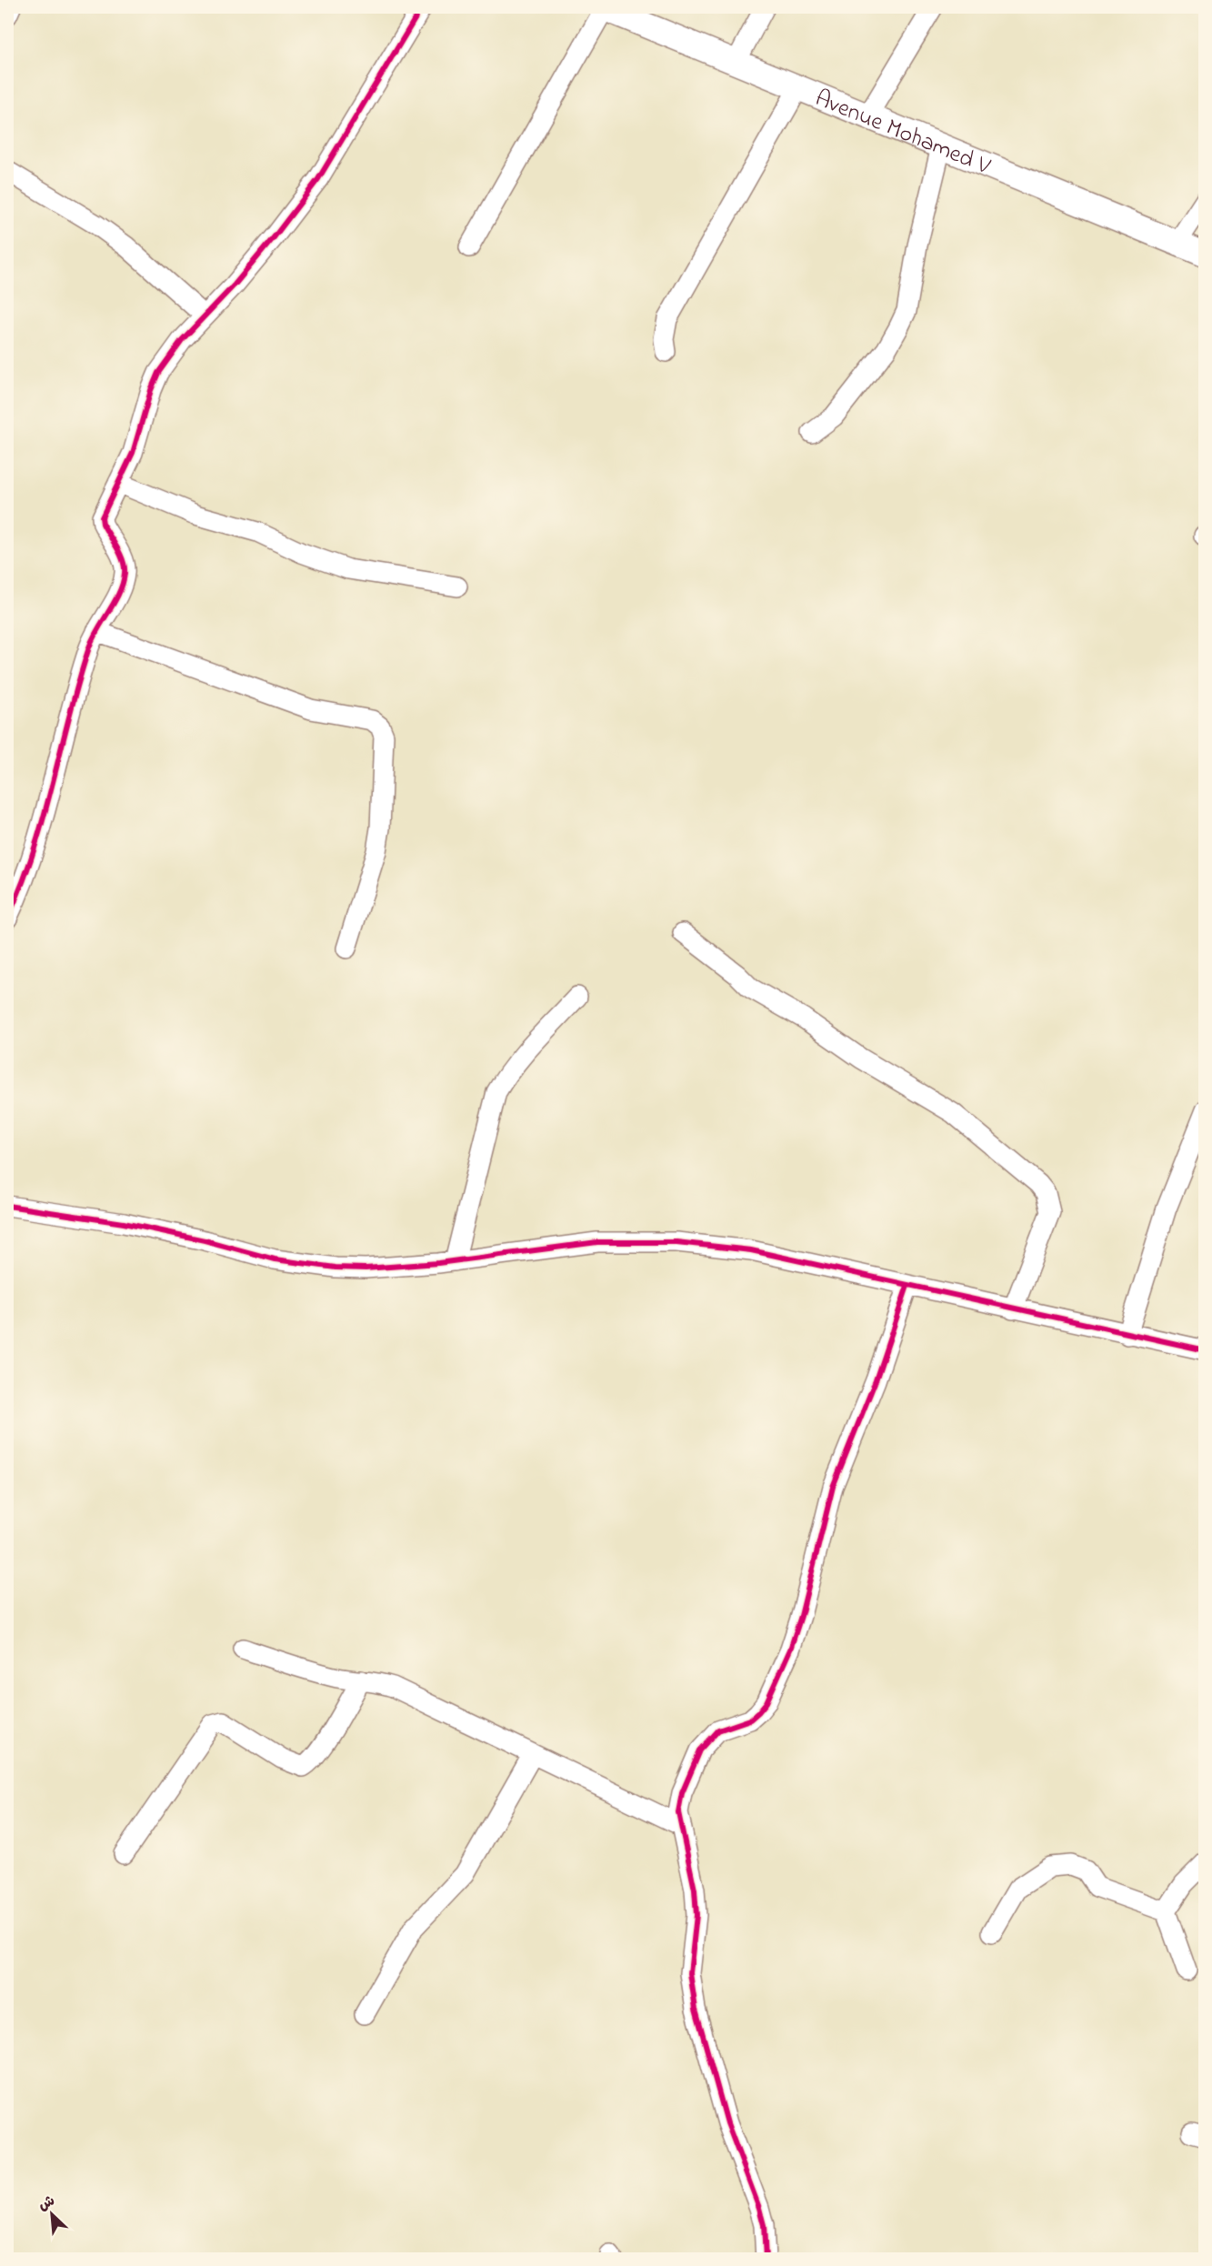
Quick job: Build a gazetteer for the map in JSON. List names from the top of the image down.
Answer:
{
  "streets": {
    "main road": ["Avenue Mohamed V"]
  },
  "north": "top left"
}
